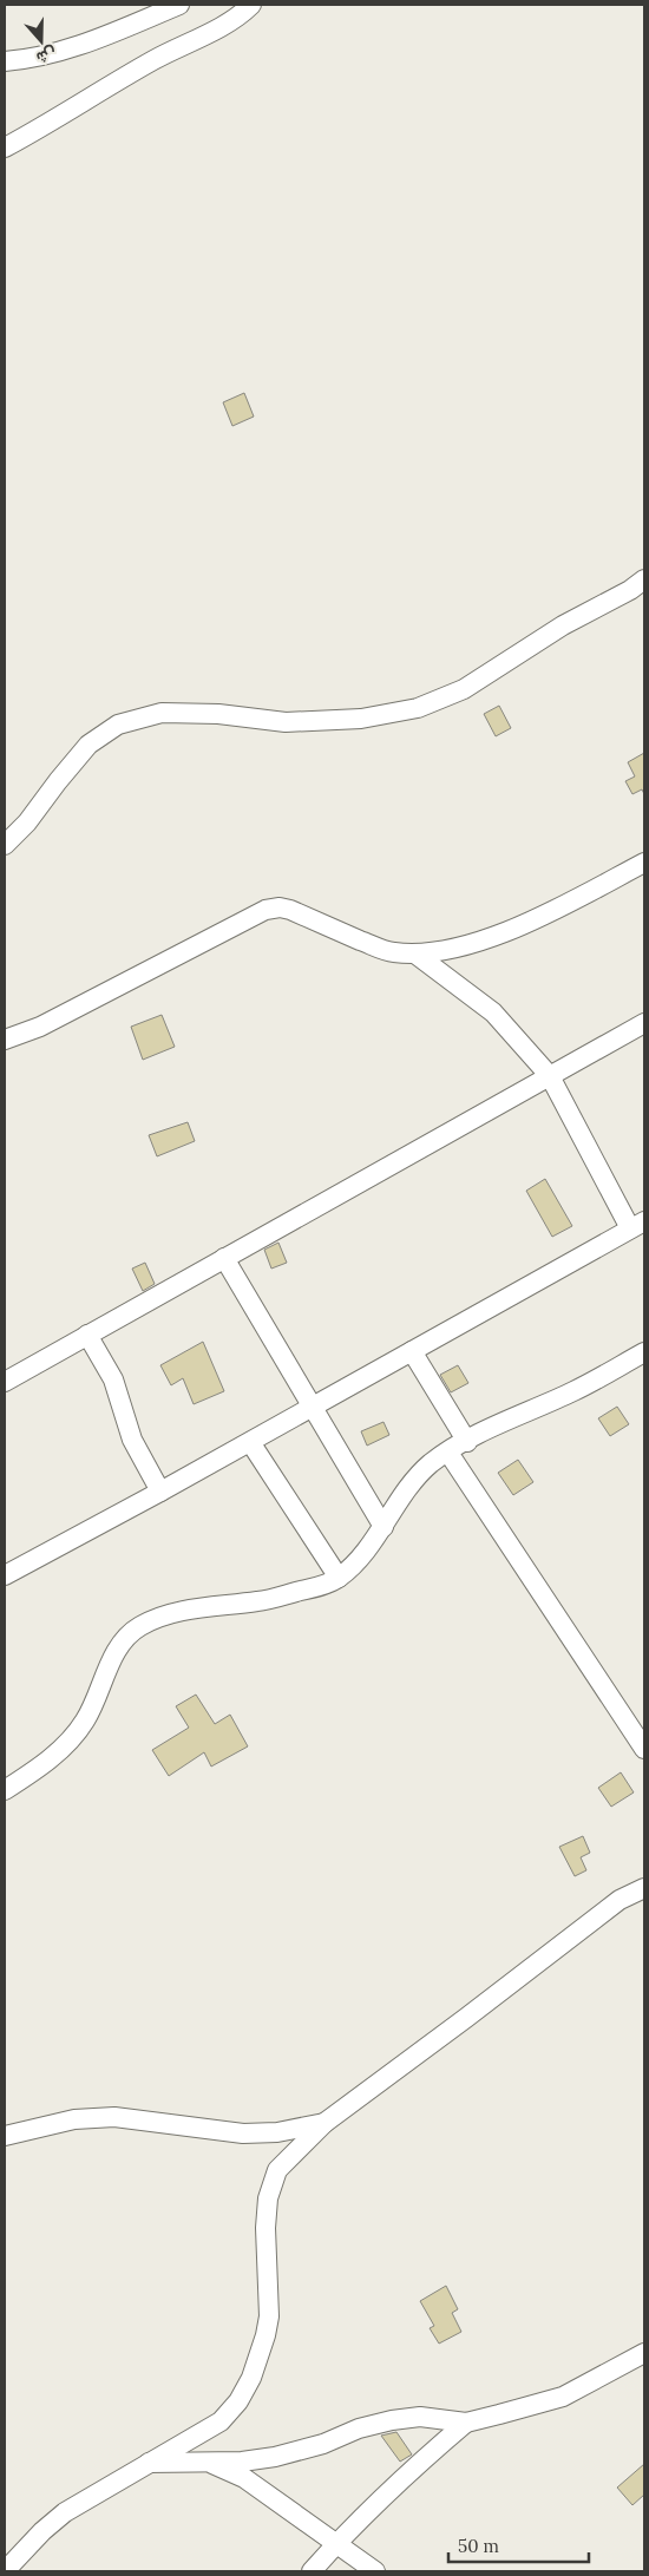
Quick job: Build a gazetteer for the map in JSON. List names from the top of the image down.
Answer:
{
  "scale_bar": "50 m",
  "north": "bottom"
}
